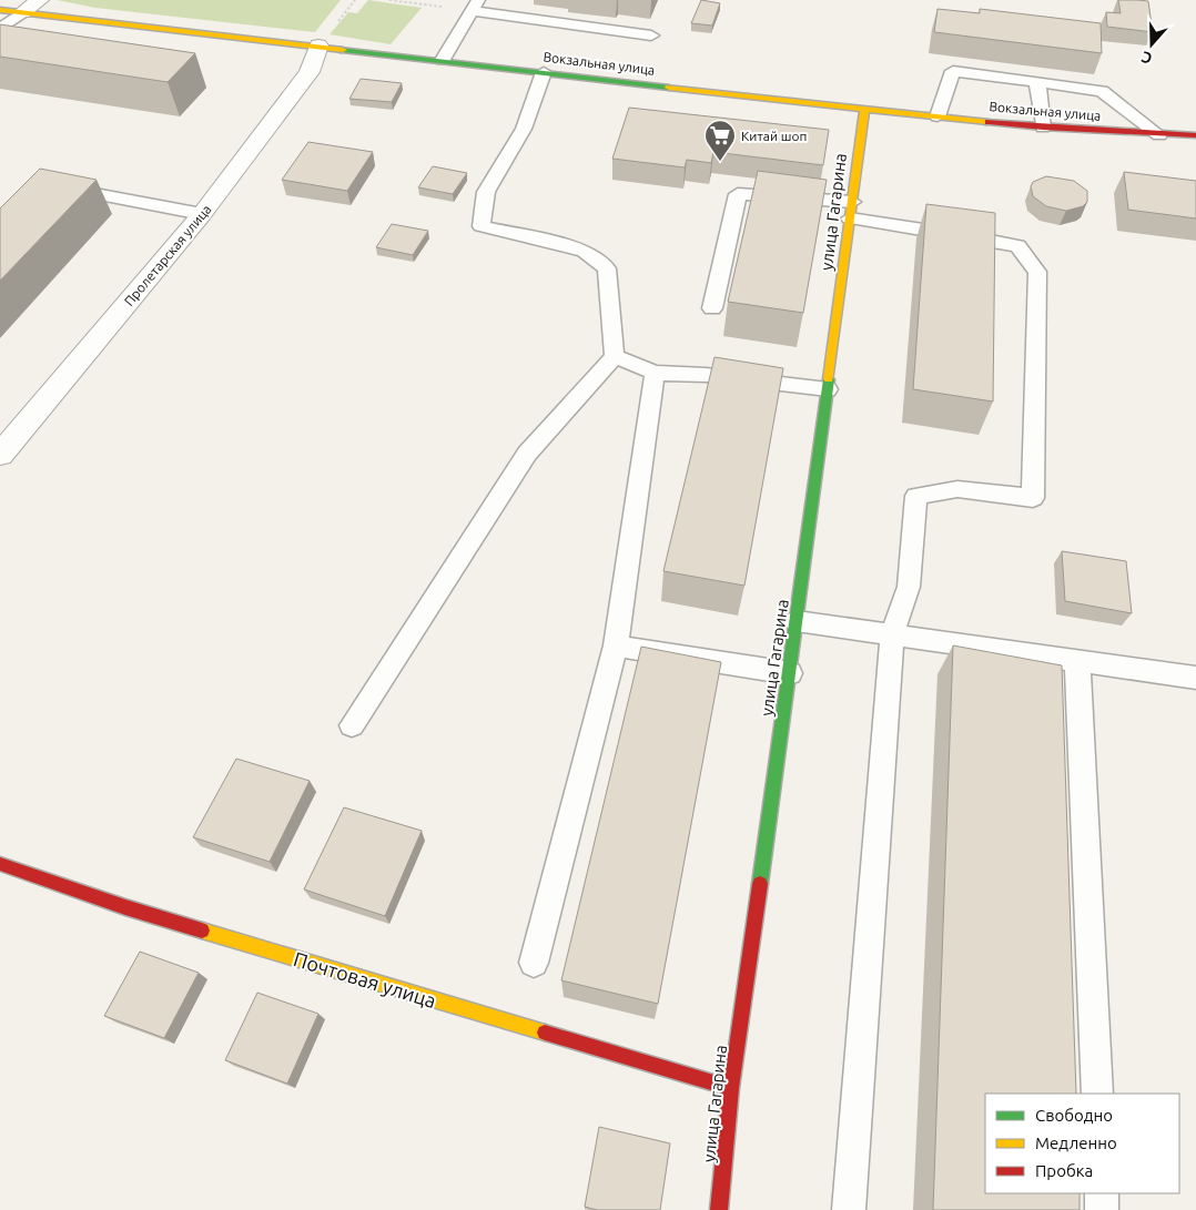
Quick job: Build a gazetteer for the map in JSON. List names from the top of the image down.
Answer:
{
  "streets": {
    "street": [
      "Вокзальная улица",
      "улица Гагарина",
      "Пролетарская улица",
      "Почтовая улица"
    ]
  },
  "crossings": [
    ["Вокзальная улица", "улица Гагарина"],
    ["Вокзальная улица", "Пролетарская улица"],
    ["улица Гагарина", "Почтовая улица"]
  ],
  "places": {
    "supermarket": ["Китай шоп"]
  },
  "legend": ["Свободно", "Медленно", "Пробка"],
  "north": "bottom"
}
